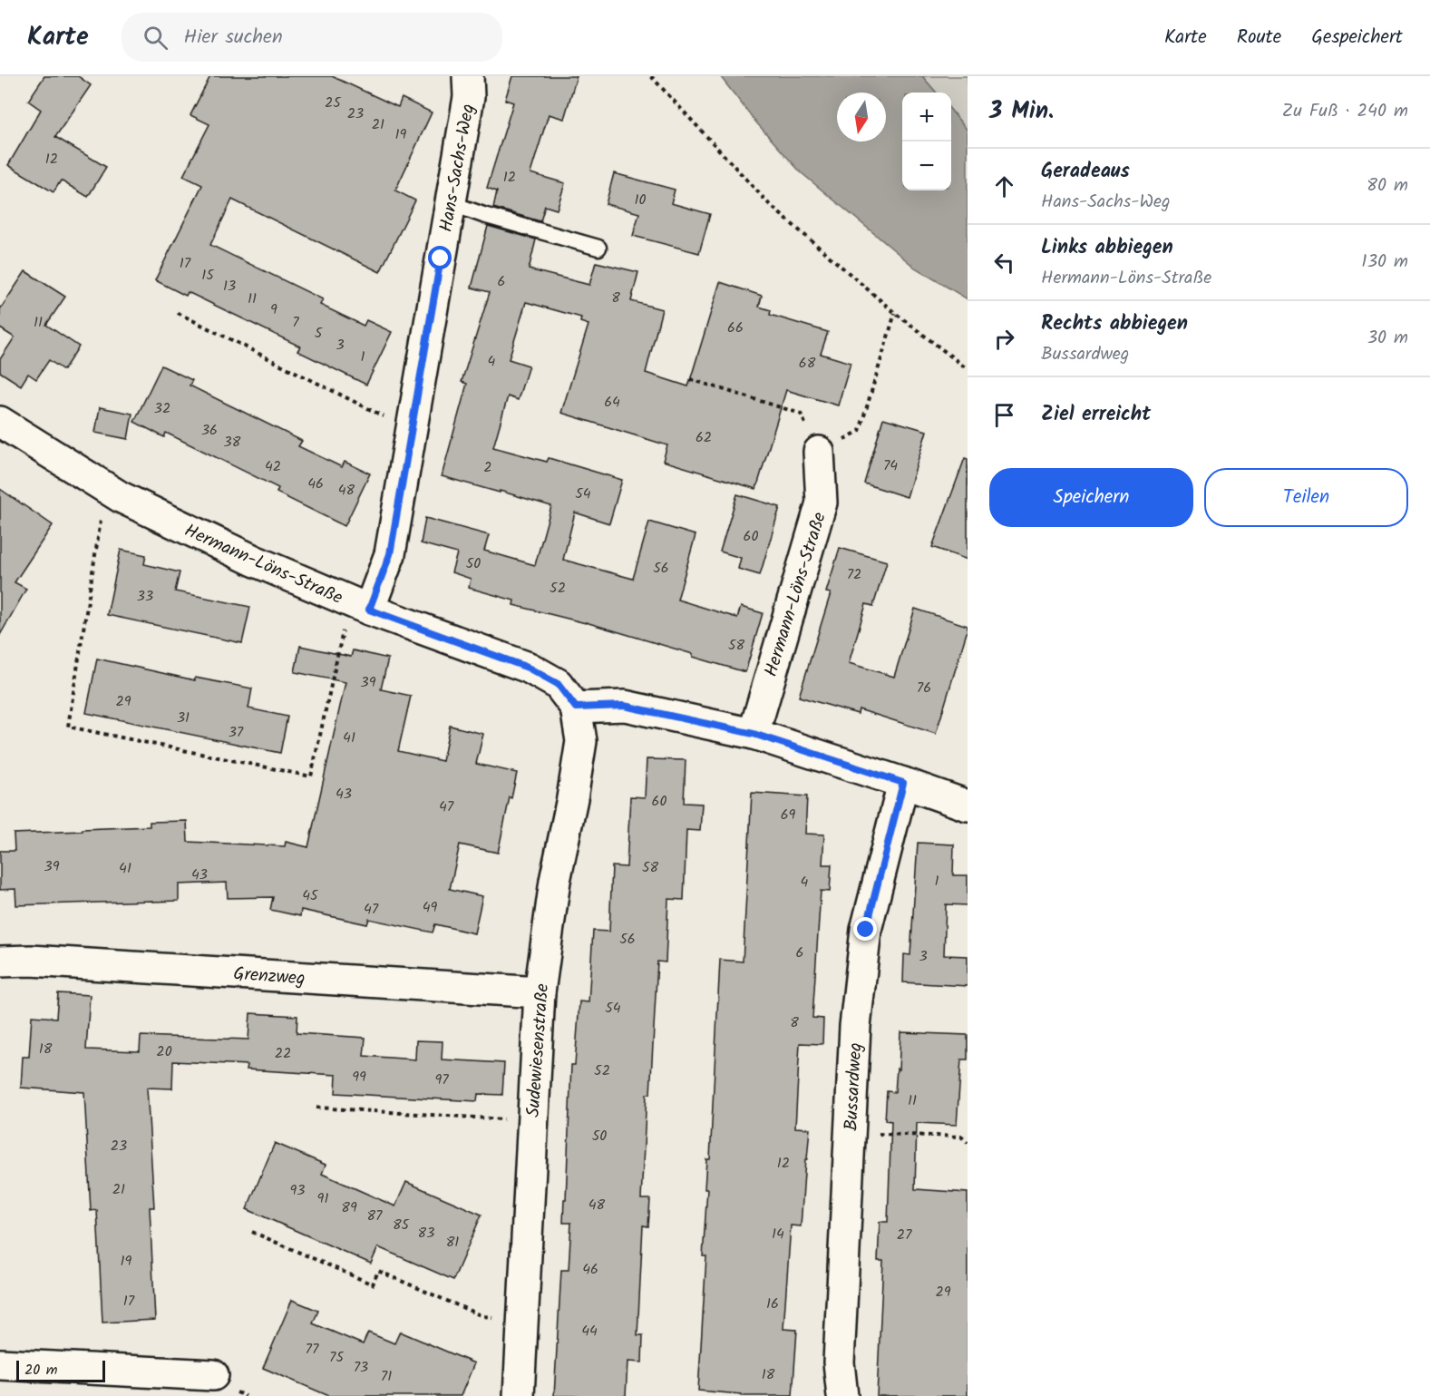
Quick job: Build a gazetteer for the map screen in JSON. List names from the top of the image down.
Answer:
{
  "streets": {
    "street": [
      "Hans-Sachs-Weg",
      "Hermann-Löns-Straße",
      "Grenzweg",
      "Sudewiesenstraße",
      "Bussardweg"
    ]
  },
  "crossings": [
    ["Hans-Sachs-Weg", "Hermann-Löns-Straße"],
    ["Hermann-Löns-Straße", "Sudewiesenstraße"],
    ["Grenzweg", "Sudewiesenstraße"]
  ],
  "house_numbers": [
    "25",
    "23",
    "21",
    "19",
    "12",
    "12",
    "10",
    "17",
    "15",
    "6",
    "13",
    "8",
    "11",
    "9",
    "11",
    "7",
    "66",
    "5",
    "3",
    "1",
    "4",
    "68",
    "64",
    "32",
    "36",
    "62",
    "38",
    "74",
    "42",
    "2",
    "46",
    "48",
    "54",
    "60",
    "50",
    "56",
    "72",
    "52",
    "33",
    "58",
    "39",
    "76",
    "29",
    "31",
    "37",
    "41",
    "43",
    "60",
    "47",
    "69",
    "39",
    "58",
    "41",
    "43",
    "1",
    "4",
    "45",
    "49",
    "47",
    "56",
    "6",
    "3",
    "54",
    "8",
    "18",
    "20",
    "22",
    "52",
    "99",
    "97",
    "11",
    "50",
    "23",
    "12",
    "21",
    "93",
    "91",
    "48",
    "89",
    "87",
    "85",
    "83",
    "14",
    "27",
    "81",
    "19",
    "46",
    "29",
    "17",
    "16",
    "44",
    "77",
    "75",
    "73",
    "18",
    "71"
  ],
  "scale_bar": "20 m",
  "north": "bottom",
  "page": {
    "header": "Karte",
    "search": "Hier suchen",
    "nav": ["Karte", "Route", "Gespeichert"],
    "heading": ["3 Min.", "Zu Fuß · 240 m"],
    "map_buttons": ["+", "−"],
    "list": [
      ["Geradeaus", "Hans-Sachs-Weg", "80 m"],
      ["Links abbiegen", "Hermann-Löns-Straße", "130 m"],
      ["Rechts abbiegen", "Bussardweg", "30 m"],
      "Ziel erreicht"
    ],
    "buttons": ["Speichern", "Teilen"],
    "scale": "20 m"
  }
}
